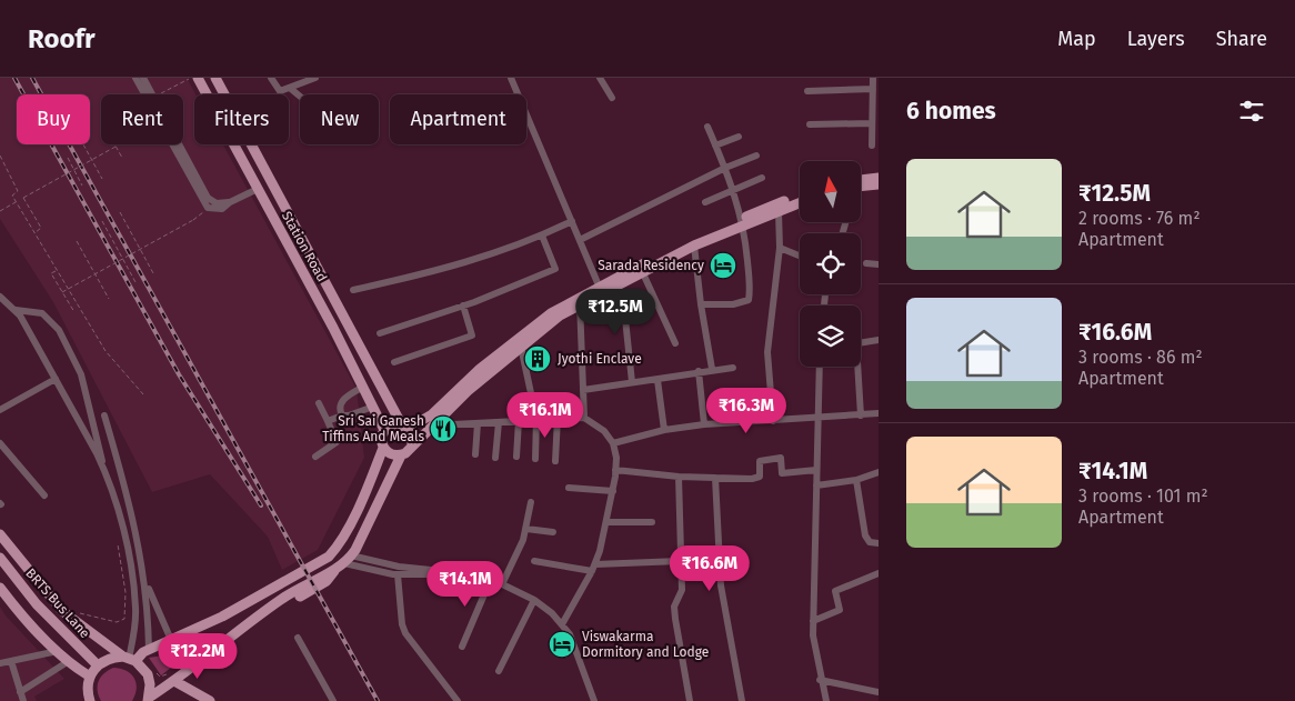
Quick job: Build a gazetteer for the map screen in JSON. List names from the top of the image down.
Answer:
{
  "streets": {
    "main road": ["Station Road", "BRTS Bus Lane"]
  },
  "places": {
    "hotel": ["Sarada Residency", "Viswakarma Dormitory and Lodge"],
    "building": ["Jyothi Enclave"],
    "restaurant": ["Sri Sai Ganesh Tiffins And Meals"]
  },
  "north": "top",
  "page": {
    "header": "Roofr",
    "nav": ["Map", "Layers", "Share"],
    "heading": "6 homes",
    "chip": [
      "Buy",
      "Rent",
      "Filters",
      "New",
      "Apartment"
    ],
    "list": [
      {
        "name": "₹12.5M",
        "note": "2 rooms · 76 m² · Apartment"
      },
      {
        "name": "₹16.6M",
        "note": "3 rooms · 86 m² · Apartment"
      },
      {
        "name": "₹14.1M",
        "note": "3 rooms · 101 m² · Apartment"
      }
    ],
    "price": [
      "₹12.5M",
      "₹16.3M",
      "₹16.1M",
      "₹16.6M",
      "₹14.1M",
      "₹12.2M"
    ]
  }
}
